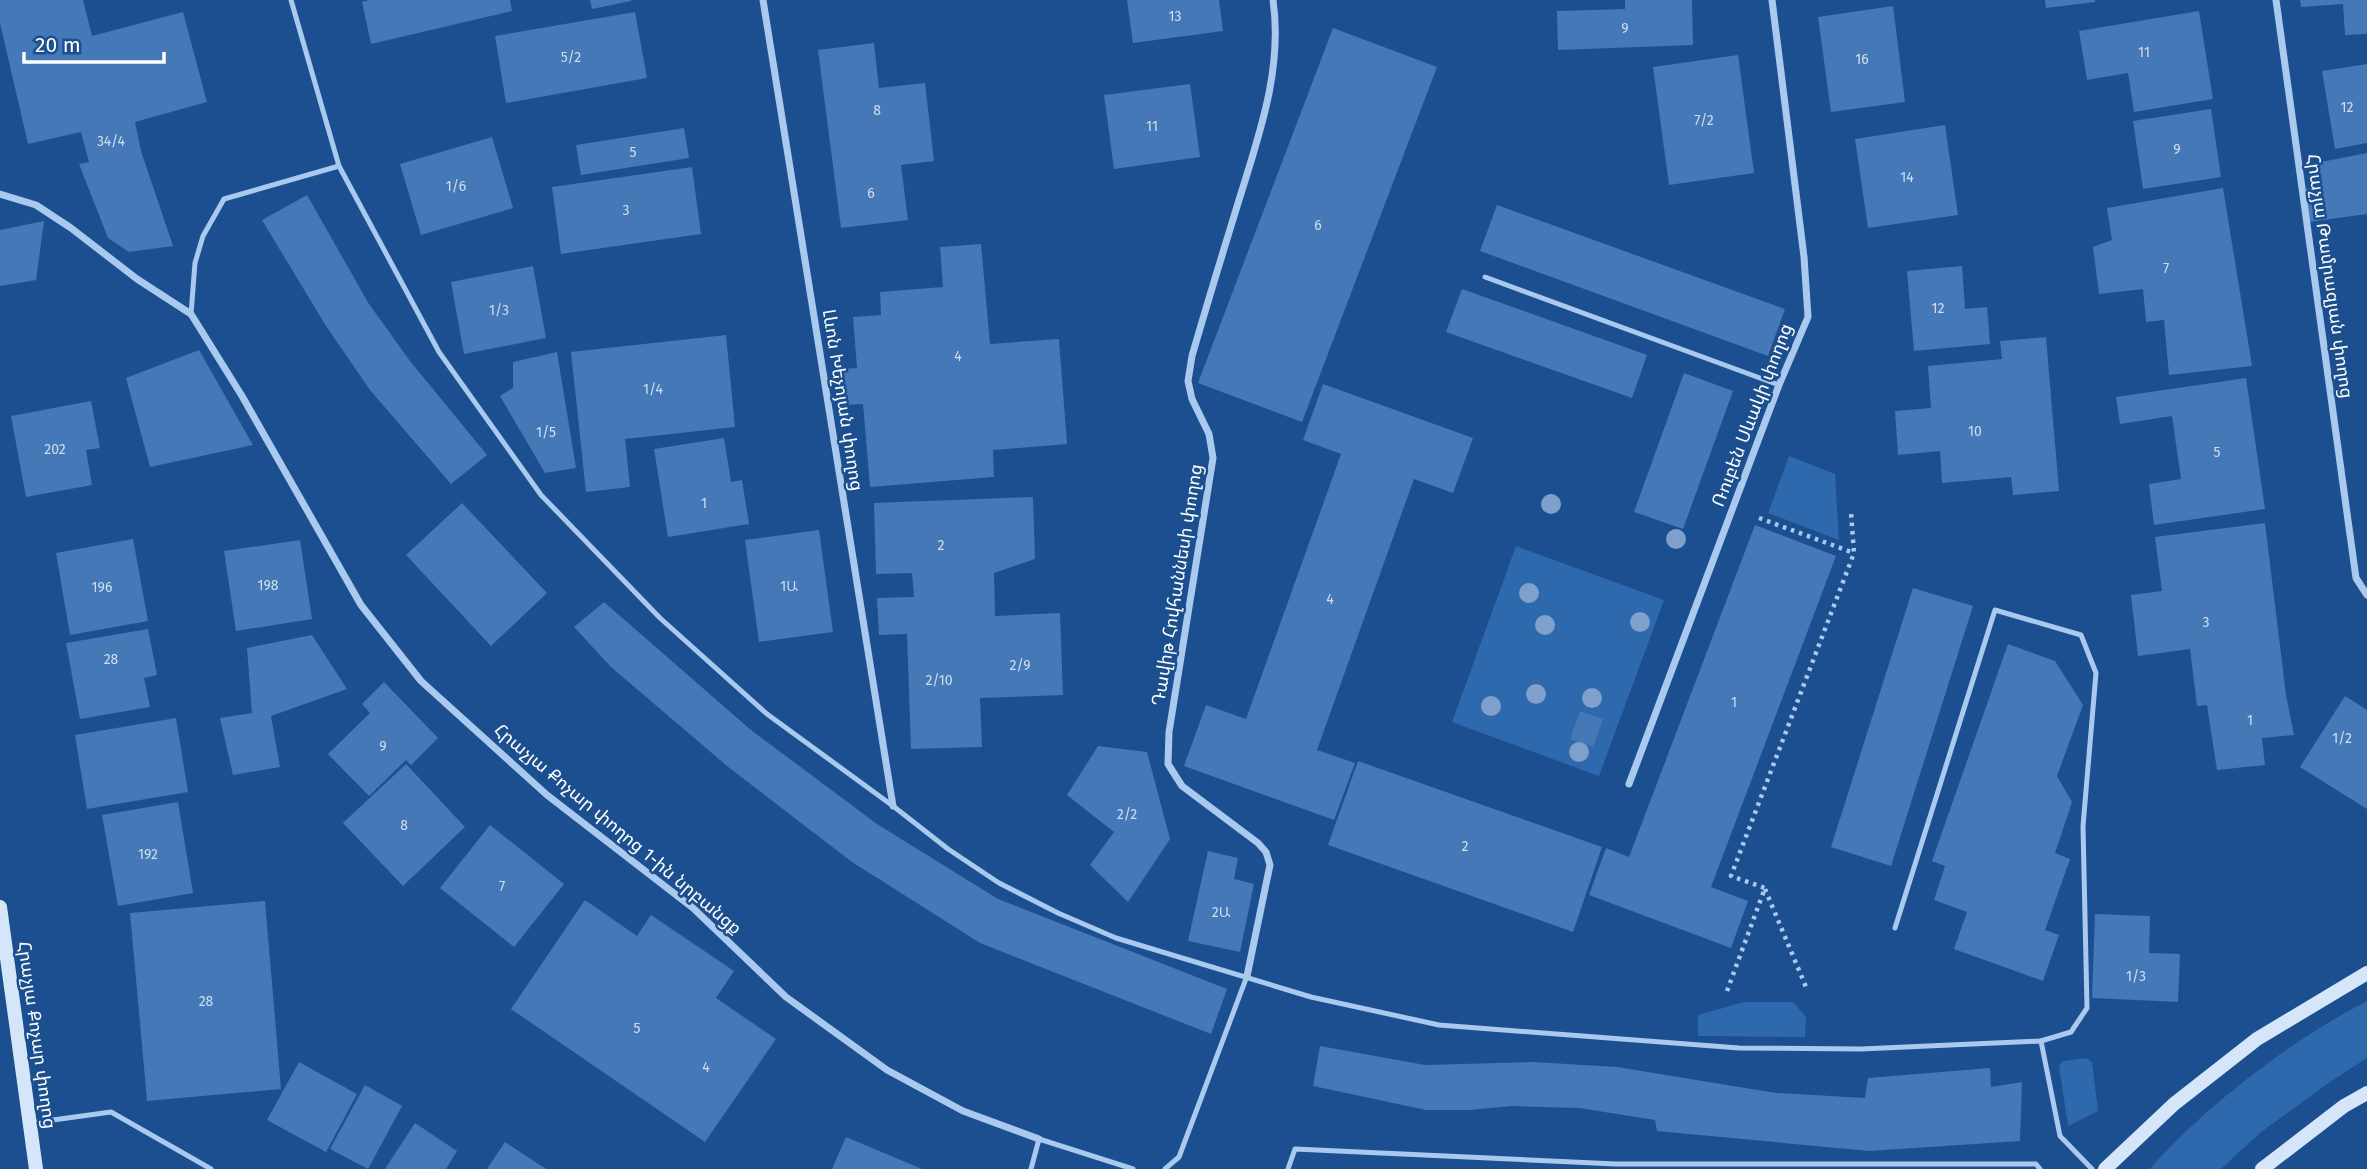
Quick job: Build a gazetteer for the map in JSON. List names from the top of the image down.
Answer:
{
  "streets": {
    "main road": ["Հրաչյա Քոչար փողոց"],
    "street": [
      "Հրաչյա Թամրազյան փողոց",
      "Լևոն Խեչոյան փողոց",
      "Ռուբեն Սևակի փողոց",
      "Դավիթ Հովհաննեսի փողոց",
      "Հրաչյա Քոչար փողոց 1-ին նրբանցք"
    ]
  },
  "house_numbers": [
    "13",
    "9",
    "11",
    "5/2",
    "16",
    "12",
    "8",
    "7/2",
    "11",
    "34/4",
    "9",
    "5",
    "14",
    "1/6",
    "6",
    "3",
    "6",
    "7",
    "12",
    "1/3",
    "4",
    "1/4",
    "10",
    "1/5",
    "202",
    "5",
    "1",
    "2",
    "198",
    "1Ա",
    "196",
    "4",
    "3",
    "28",
    "2/9",
    "2/10",
    "1",
    "1",
    "1/2",
    "9",
    "2/2",
    "8",
    "2",
    "192",
    "7",
    "2Ա",
    "1/3",
    "28",
    "5",
    "4"
  ],
  "scale_bar": "20 m"
}
